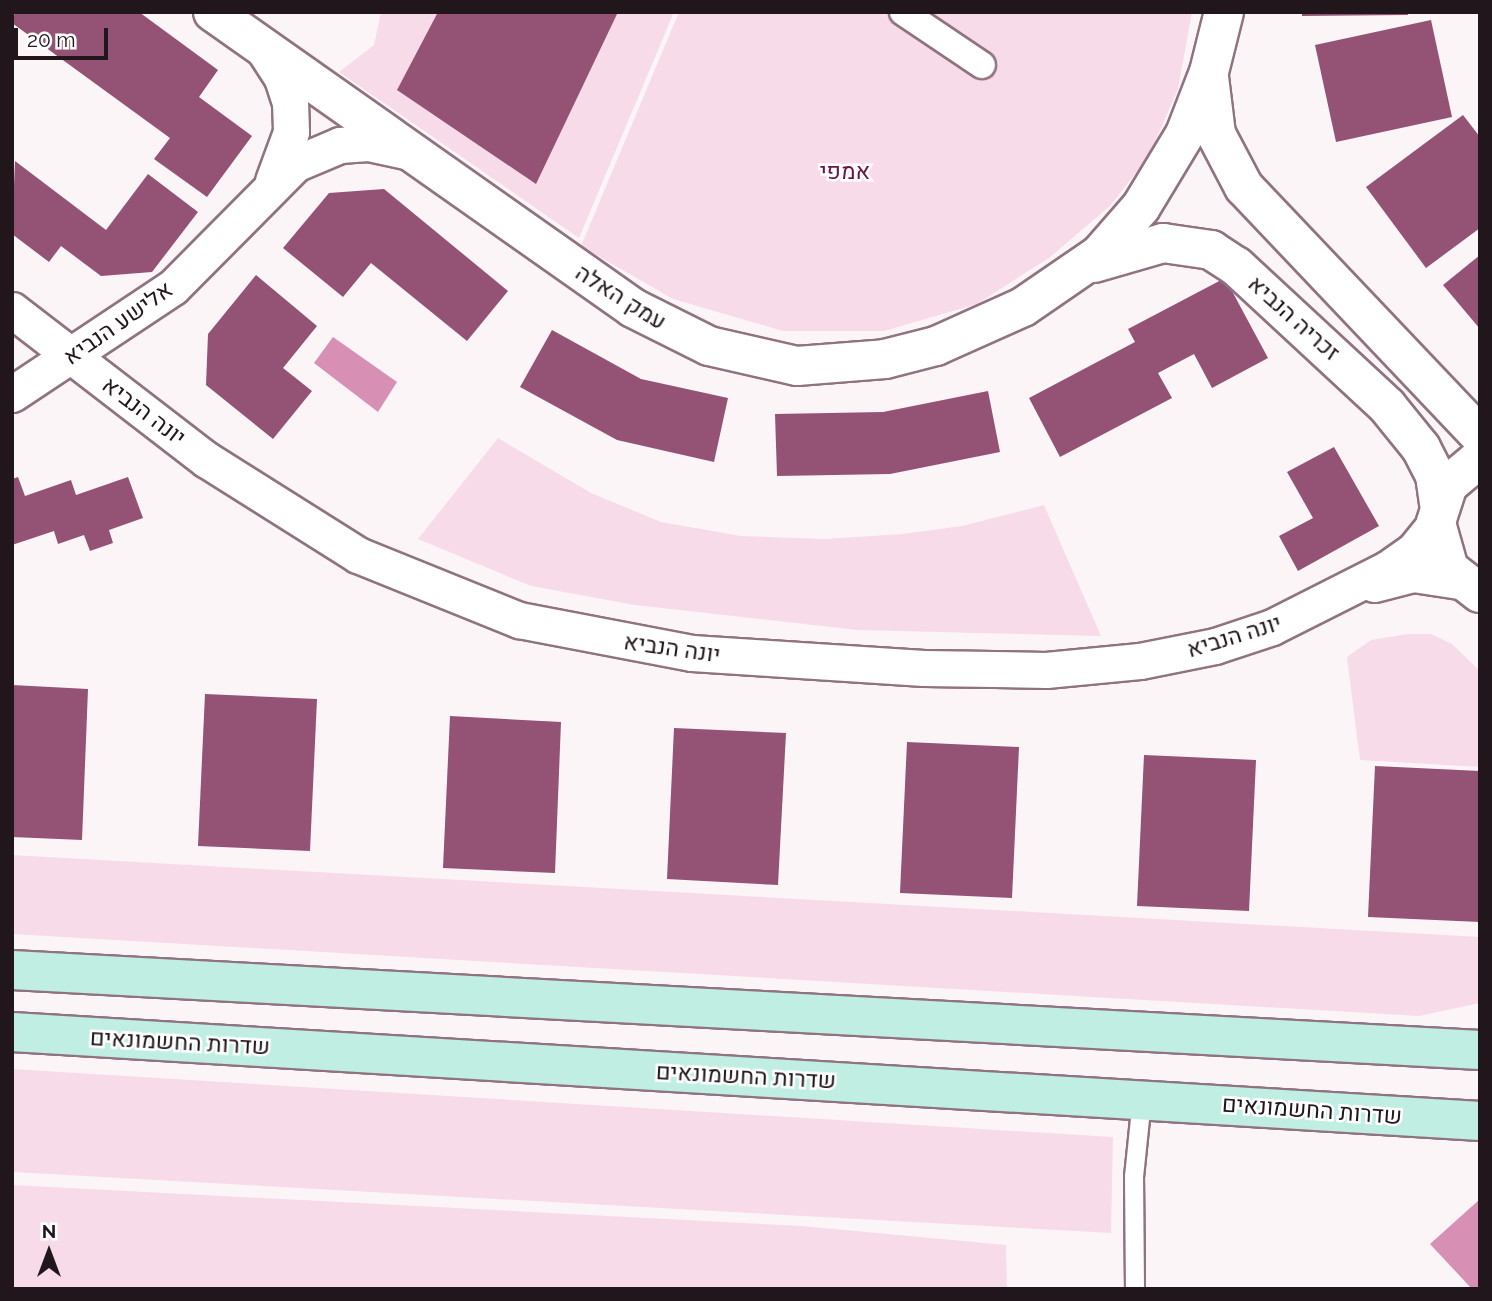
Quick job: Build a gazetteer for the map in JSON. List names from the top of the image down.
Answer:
{
  "streets": {
    "main road": ["שדרות החשמונאים"],
    "street": [
      "עמק האלה",
      "זכריה הנביא",
      "אלישע הנביא",
      "יונה הנביא"
    ]
  },
  "crossings": [
    ["עמק האלה", "זכריה הנביא"],
    ["עמק האלה", "אלישע הנביא"],
    ["זכריה הנביא", "יונה הנביא"],
    ["אלישע הנביא", "יונה הנביא"]
  ],
  "parks": ["אמפי"],
  "scale_bar": "20 m",
  "north": "top"
}
